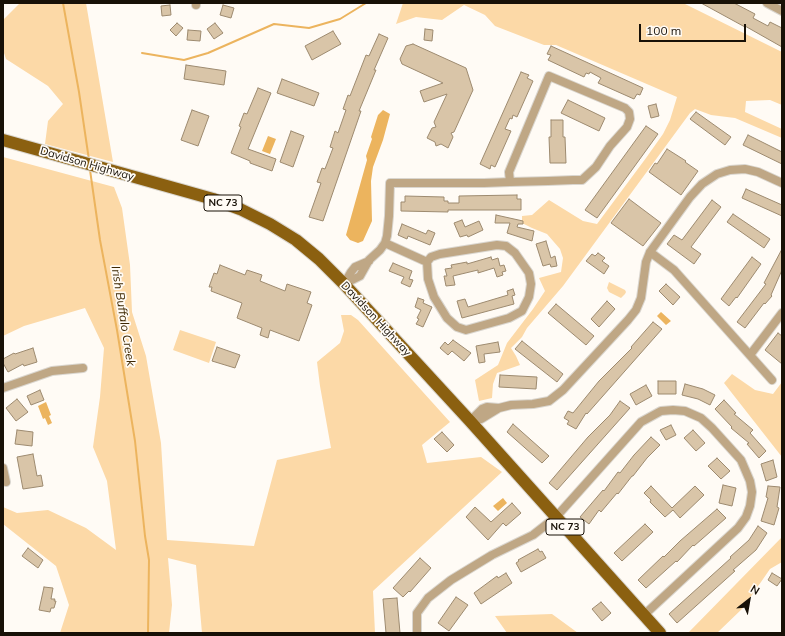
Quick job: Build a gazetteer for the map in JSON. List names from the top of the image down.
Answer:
{
  "streets": {
    "main road": ["Davidson Highway", "NC 73"]
  },
  "water": ["Irish Buffalo Creek"],
  "scale_bar": "100 m",
  "north": "top right"
}
